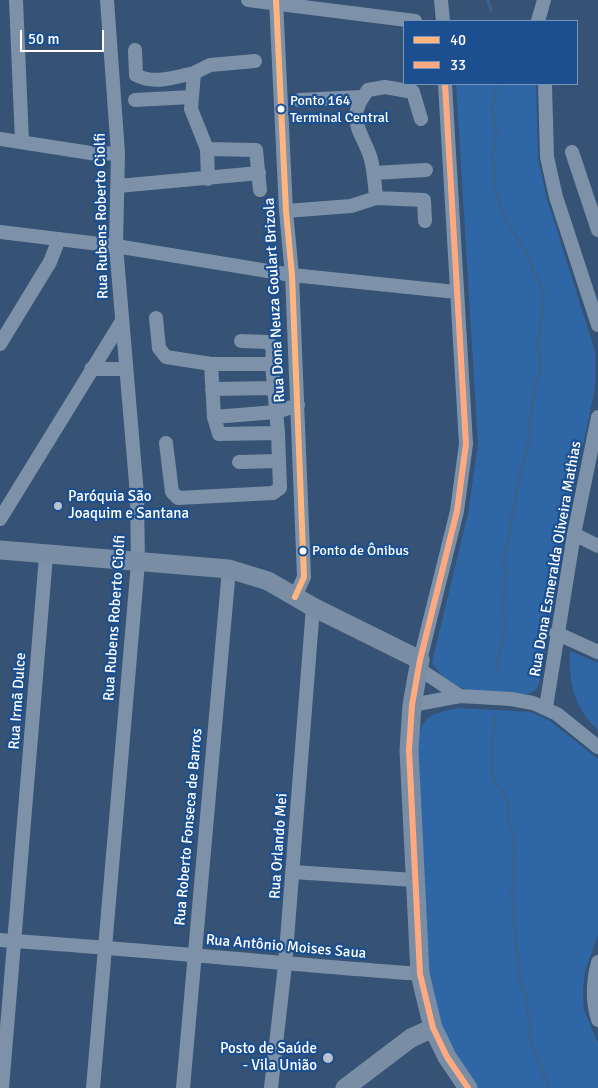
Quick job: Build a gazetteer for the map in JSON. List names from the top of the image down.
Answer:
{
  "streets": {
    "street": [
      "Rua Rubens Roberto Ciolfi",
      "Rua Dona Neuza Goulart Brizola",
      "Rua Dona Esmeralda Oliveira Mathias",
      "Rua Irmã Dulce",
      "Rua Roberto Fonseca de Barros",
      "Rua Orlando Mei",
      "Rua Antônio Moises Saua"
    ]
  },
  "crossings": [
    ["Rua Rubens Roberto Ciolfi", "Rua Antônio Moises Saua"],
    ["Rua Irmã Dulce", "Rua Antônio Moises Saua"],
    ["Rua Roberto Fonseca de Barros", "Rua Antônio Moises Saua"],
    ["Rua Orlando Mei", "Rua Antônio Moises Saua"]
  ],
  "places": [
    "Ponto 164 Terminal Central",
    "Paróquia São Joaquim e Santana",
    "Ponto de Ônibus",
    "Posto de Saúde - Vila União"
  ],
  "lines": ["transit line 40", "transit line 33"],
  "legend": ["40", "33"],
  "scale_bar": "50 m"
}
